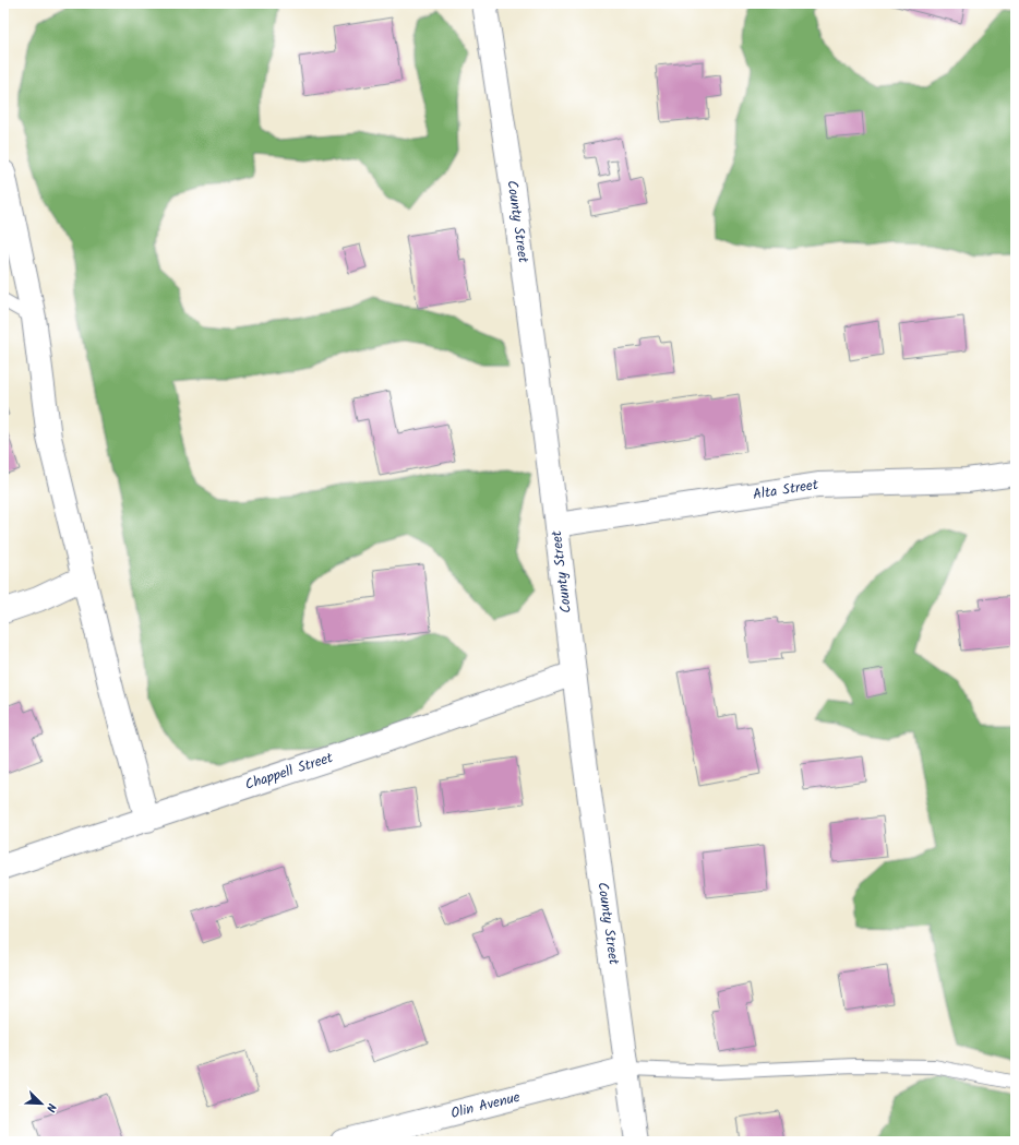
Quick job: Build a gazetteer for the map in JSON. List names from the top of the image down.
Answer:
{
  "streets": {
    "street": [
      "County Street",
      "Alta Street",
      "Chappell Street",
      "Olin Avenue"
    ]
  },
  "crossings": [
    ["County Street", "Alta Street"],
    ["County Street", "Chappell Street"],
    ["County Street", "Olin Avenue"]
  ],
  "north": "bottom right"
}
